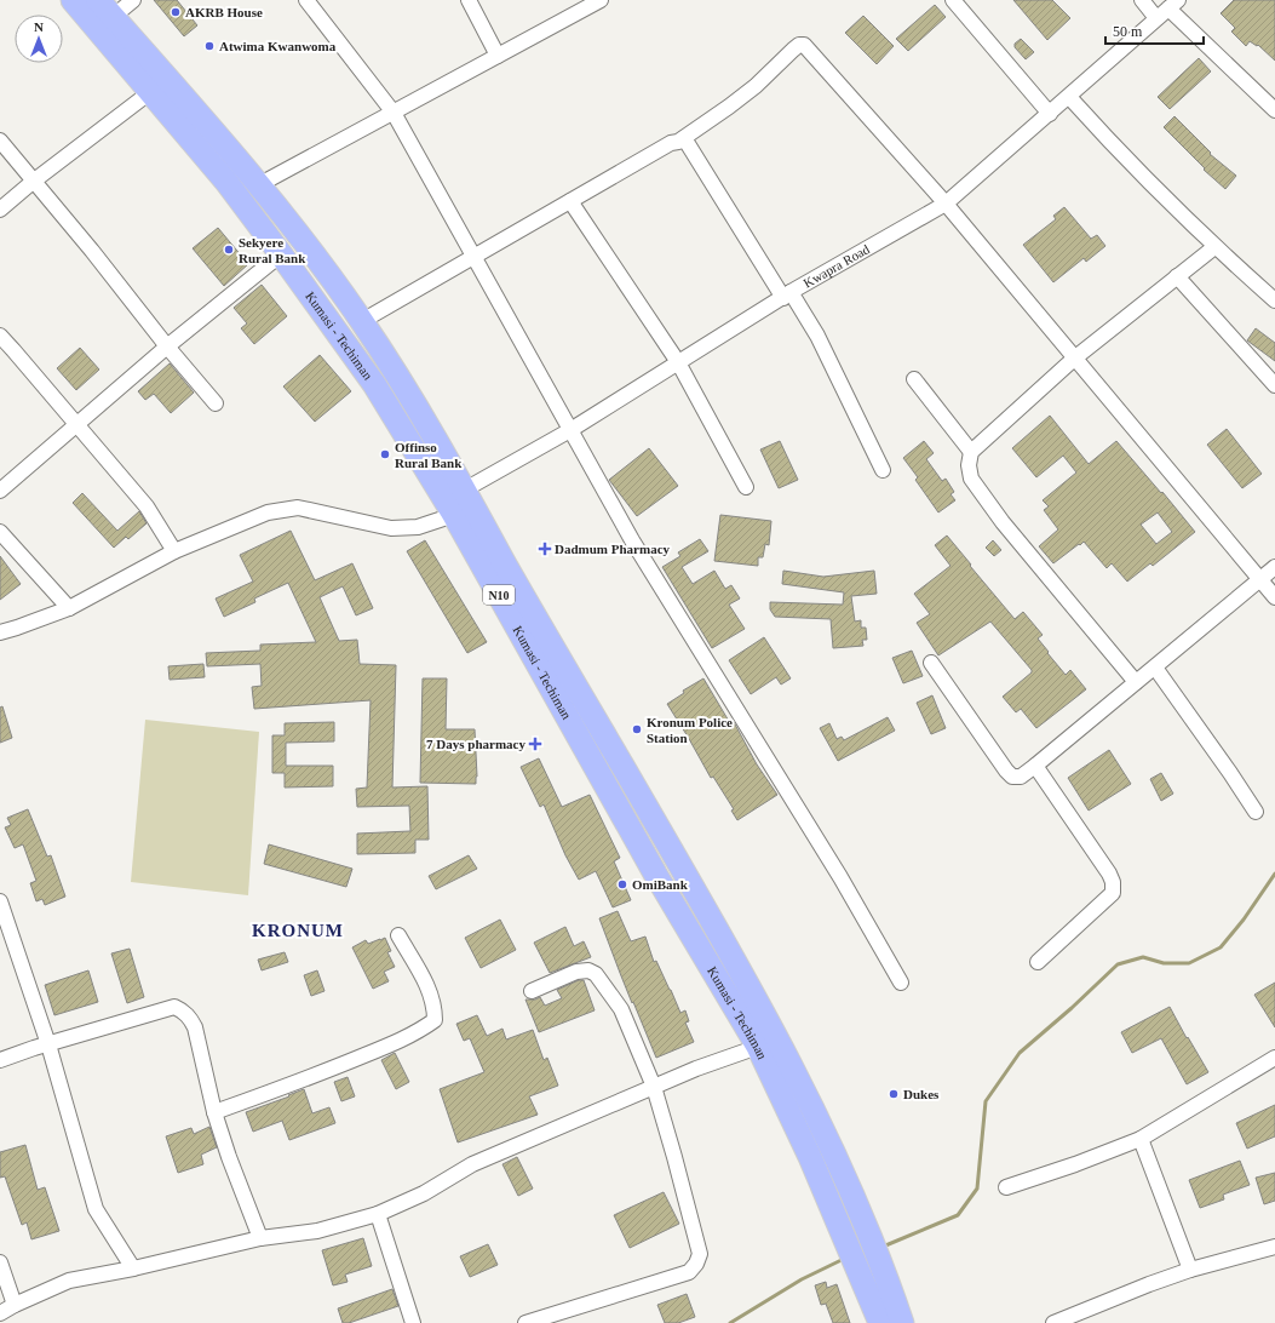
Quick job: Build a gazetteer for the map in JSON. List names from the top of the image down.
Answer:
{
  "streets": {
    "highway": ["Kumasi - Techiman", "N10"],
    "street": ["Kwapra Road"]
  },
  "crossings": [
    ["Kwapra Road", "N10"],
    ["Kumasi - Techiman", "N10"]
  ],
  "districts": ["KRONUM"],
  "places": {
    "other": [
      "AKRB House",
      "Atwima Kwanwoma",
      "Sekyere Rural Bank",
      "Offinso Rural Bank",
      "Kronum Police Station",
      "OmiBank",
      "Dukes"
    ],
    "health": ["Dadmum Pharmacy", "7 Days pharmacy"]
  },
  "scale_bar": "50 m",
  "north": "top"
}
